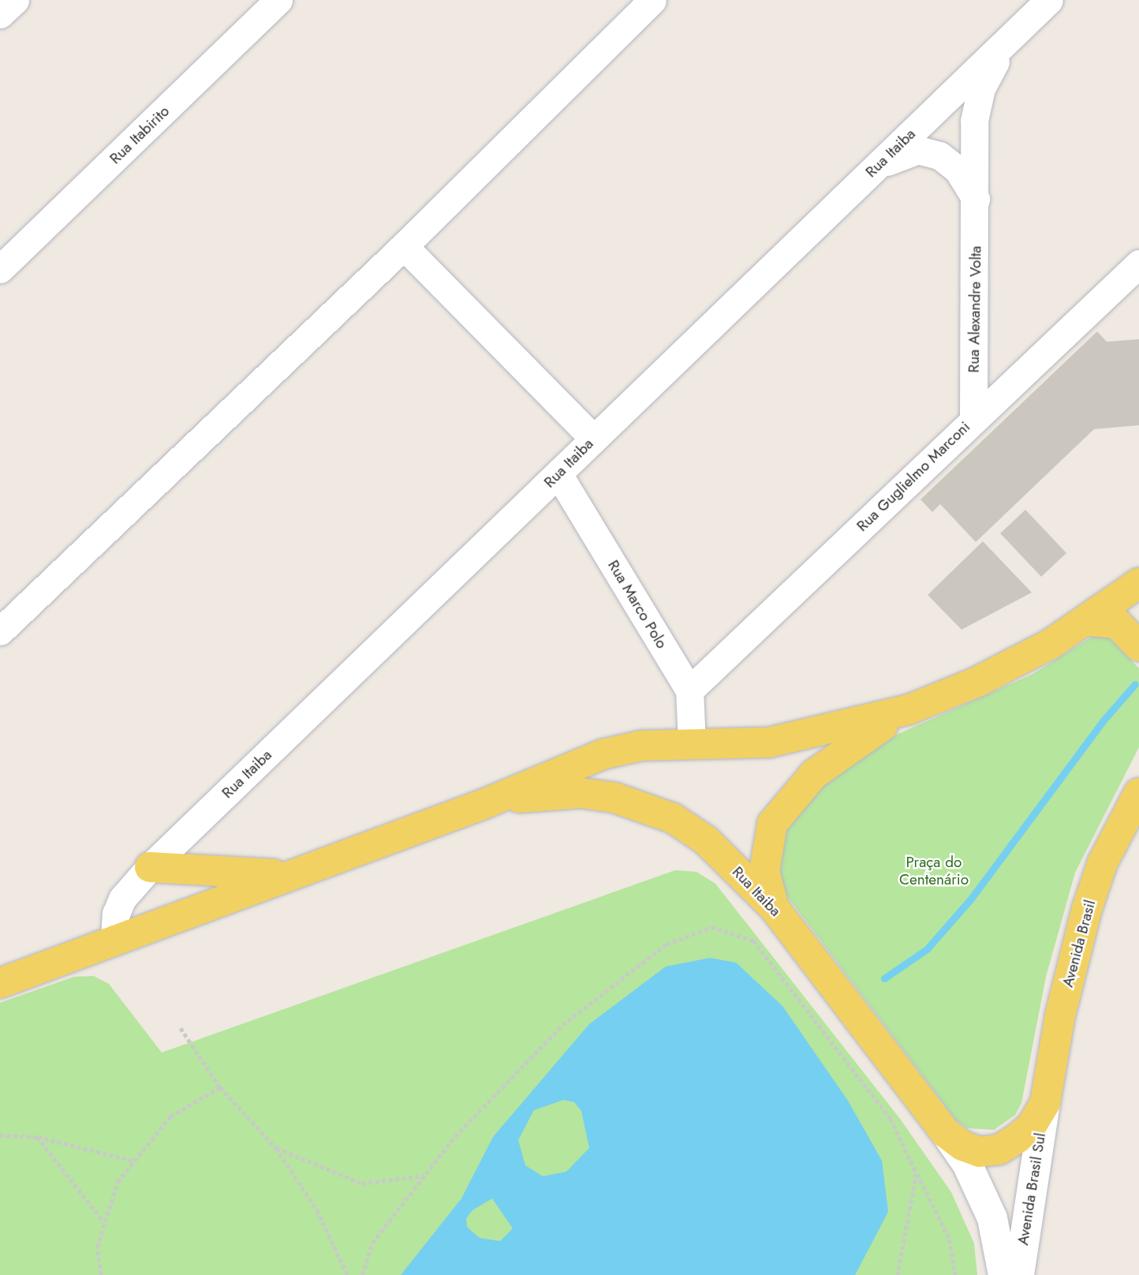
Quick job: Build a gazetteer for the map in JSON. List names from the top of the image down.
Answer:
{
  "streets": {
    "main road": ["Rua Itaiba", "Avenida Brasil", "Avenida Brasil Sul"],
    "street": [
      "Rua Itabirito",
      "Rua Alexandre Volta",
      "Rua Guglielmo Marconi",
      "Rua Marco Polo"
    ]
  },
  "crossings": [
    ["Rua Itaiba", "Rua Alexandre Volta"],
    ["Rua Itaiba", "Rua Marco Polo"],
    ["Rua Itaiba", "Avenida Brasil"],
    ["Rua Itaiba", "Avenida Brasil Sul"],
    ["Rua Alexandre Volta", "Rua Guglielmo Marconi"],
    ["Rua Guglielmo Marconi", "Rua Marco Polo"],
    ["Avenida Brasil", "Avenida Brasil Sul"]
  ],
  "parks": ["Praça do Centenário"]
}
